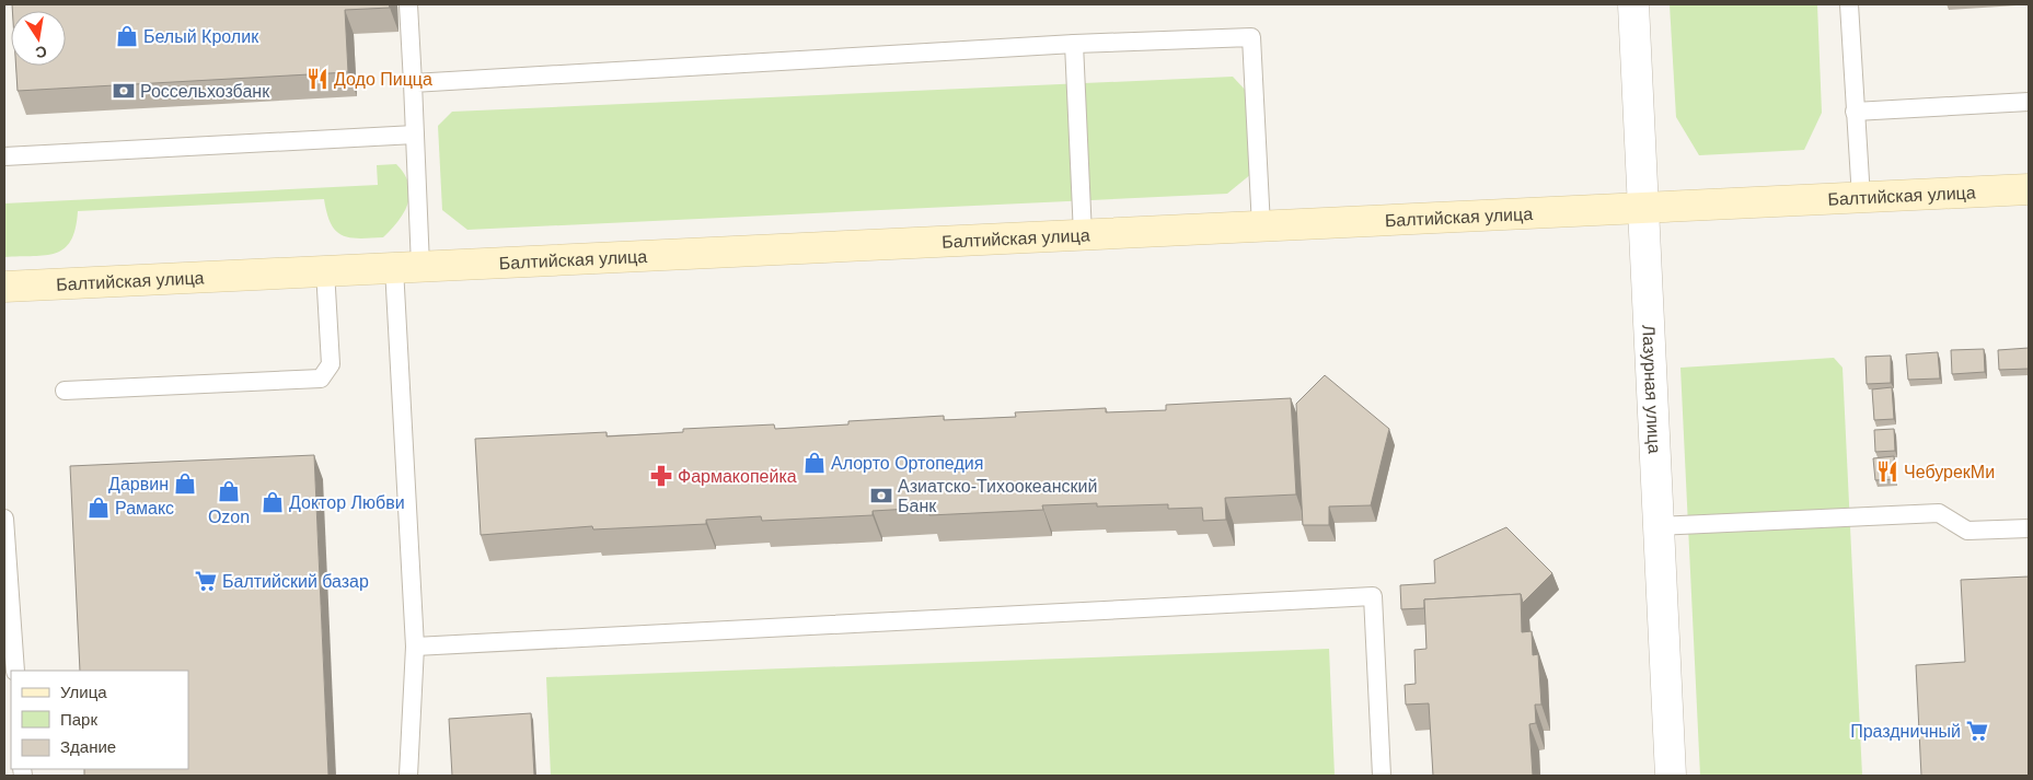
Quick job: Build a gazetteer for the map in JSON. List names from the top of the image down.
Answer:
{
  "streets": {
    "main road": ["Балтийская улица"],
    "street": ["Лазурная улица"]
  },
  "crossings": [
    ["Балтийская улица", "Лазурная улица"]
  ],
  "places": {
    "shop": [
      "Белый Кролик",
      "Алорто Ортопедия",
      "Дарвин",
      "Ozon",
      "Доктор Любви",
      "Рамакс"
    ],
    "restaurant": ["Додо Пицца", "ЧебурекМи"],
    "bank": ["Россельхозбанк", "Азиатско-Тихоокеанский Банк"],
    "pharmacy": ["Фармакопейка"],
    "supermarket": ["Балтийский базар", "Праздничный"]
  },
  "legend": ["Улица", "Парк", "Здание"],
  "north": "bottom"
}
